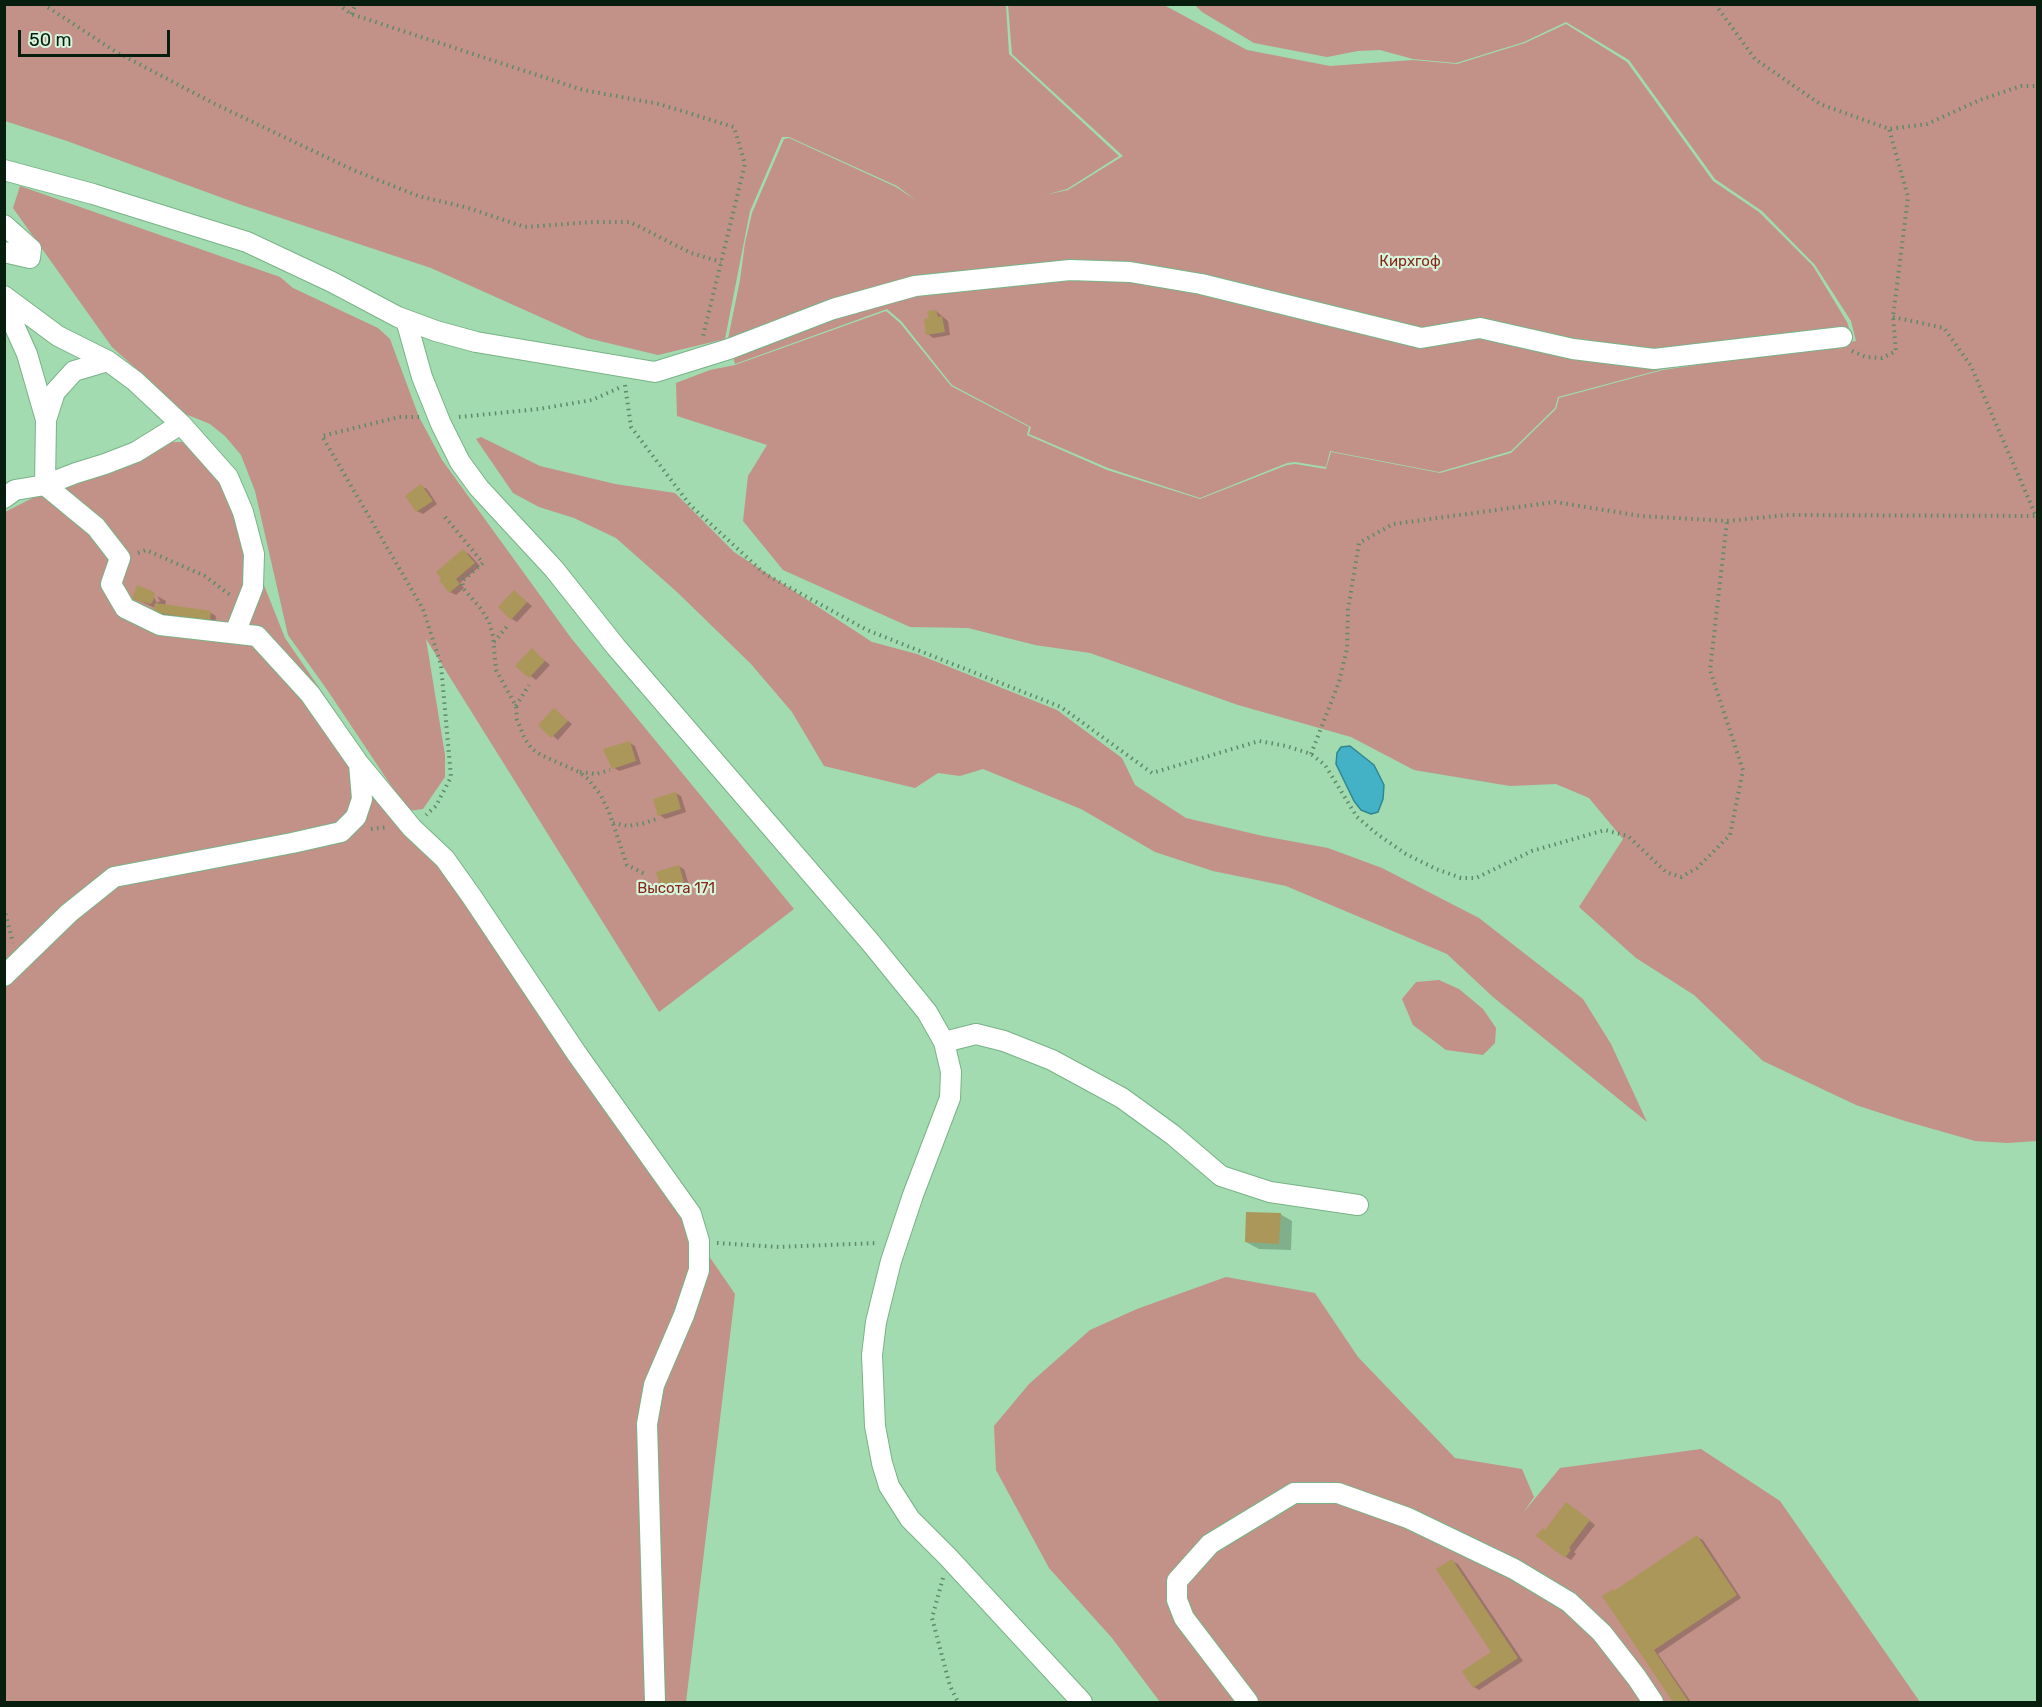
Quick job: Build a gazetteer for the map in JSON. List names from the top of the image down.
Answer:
{
  "parks": ["Кирхгоф", "Высота 171"],
  "scale_bar": "50 m"
}
